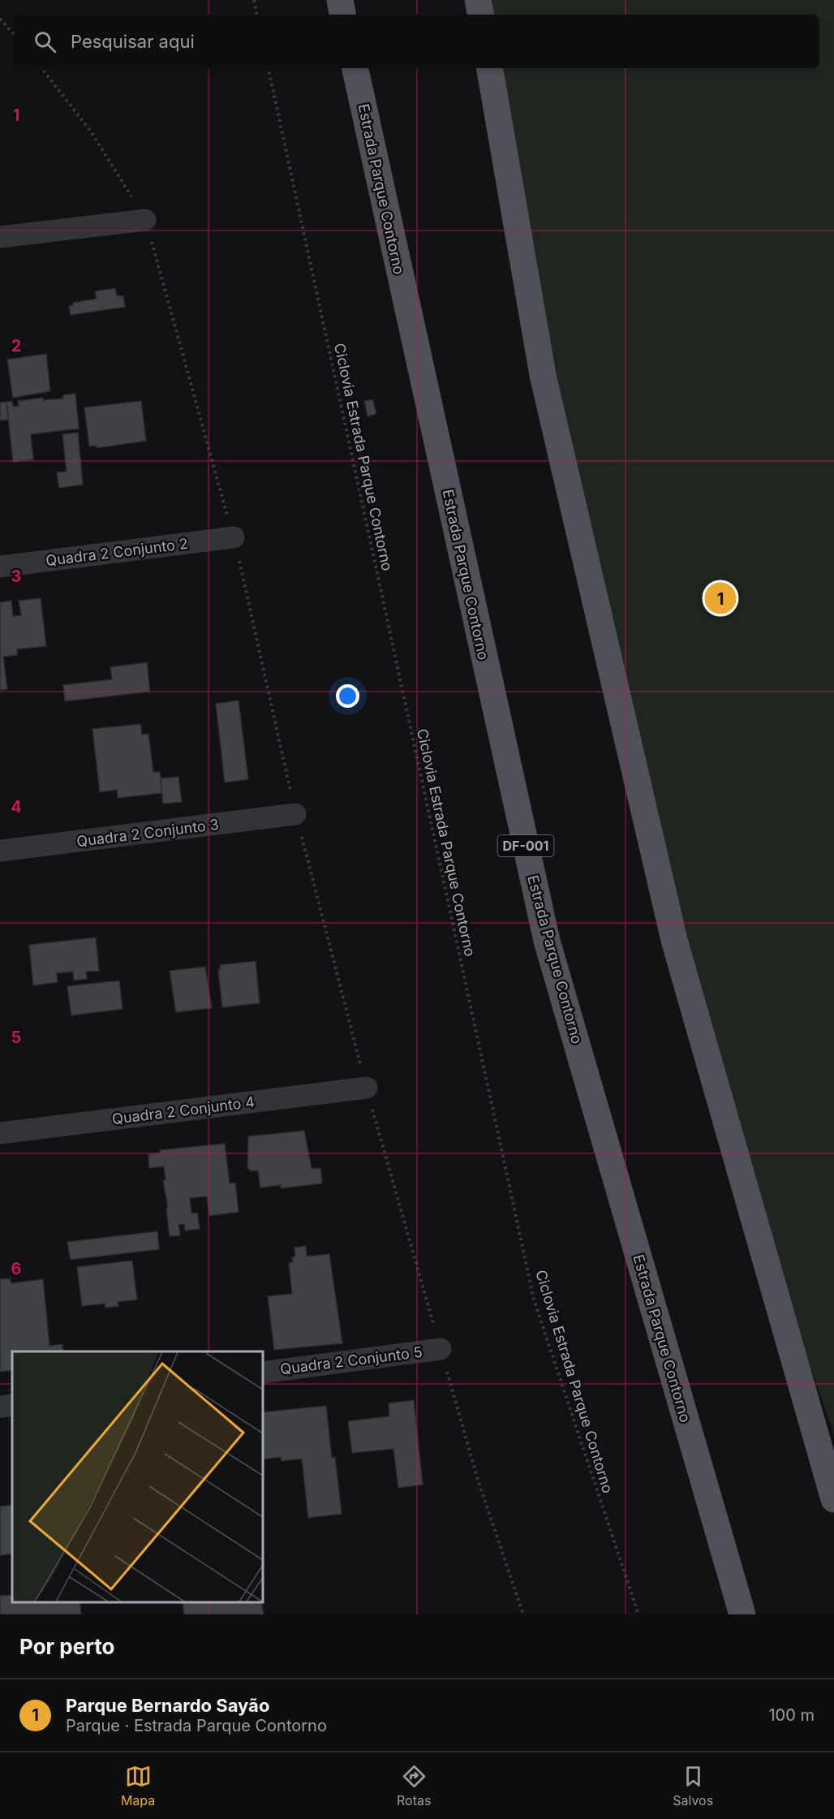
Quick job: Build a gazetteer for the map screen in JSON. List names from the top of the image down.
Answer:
{
  "streets": {
    "main road": ["Estrada Parque Contorno", "DF-001"],
    "street": [
      "Quadra 2 Conjunto 2",
      "Quadra 2 Conjunto 3",
      "Quadra 2 Conjunto 4",
      "Quadra 2 Conjunto 5"
    ],
    "path": ["Ciclovia Estrada Parque Contorno"]
  },
  "page": {
    "search": "Pesquisar aqui",
    "pins": "1",
    "heading": "Por perto",
    "list": [
      {
        "mark": "1",
        "name": "Parque Bernardo Sayão",
        "note": "Parque · Estrada Parque Contorno",
        "value": "100 m"
      }
    ],
    "nav": ["Mapa", "Rotas", "Salvos"]
  },
  "grid": {
    "rows": [
      "1",
      "2",
      "3",
      "4",
      "5",
      "6"
    ]
  }
}
